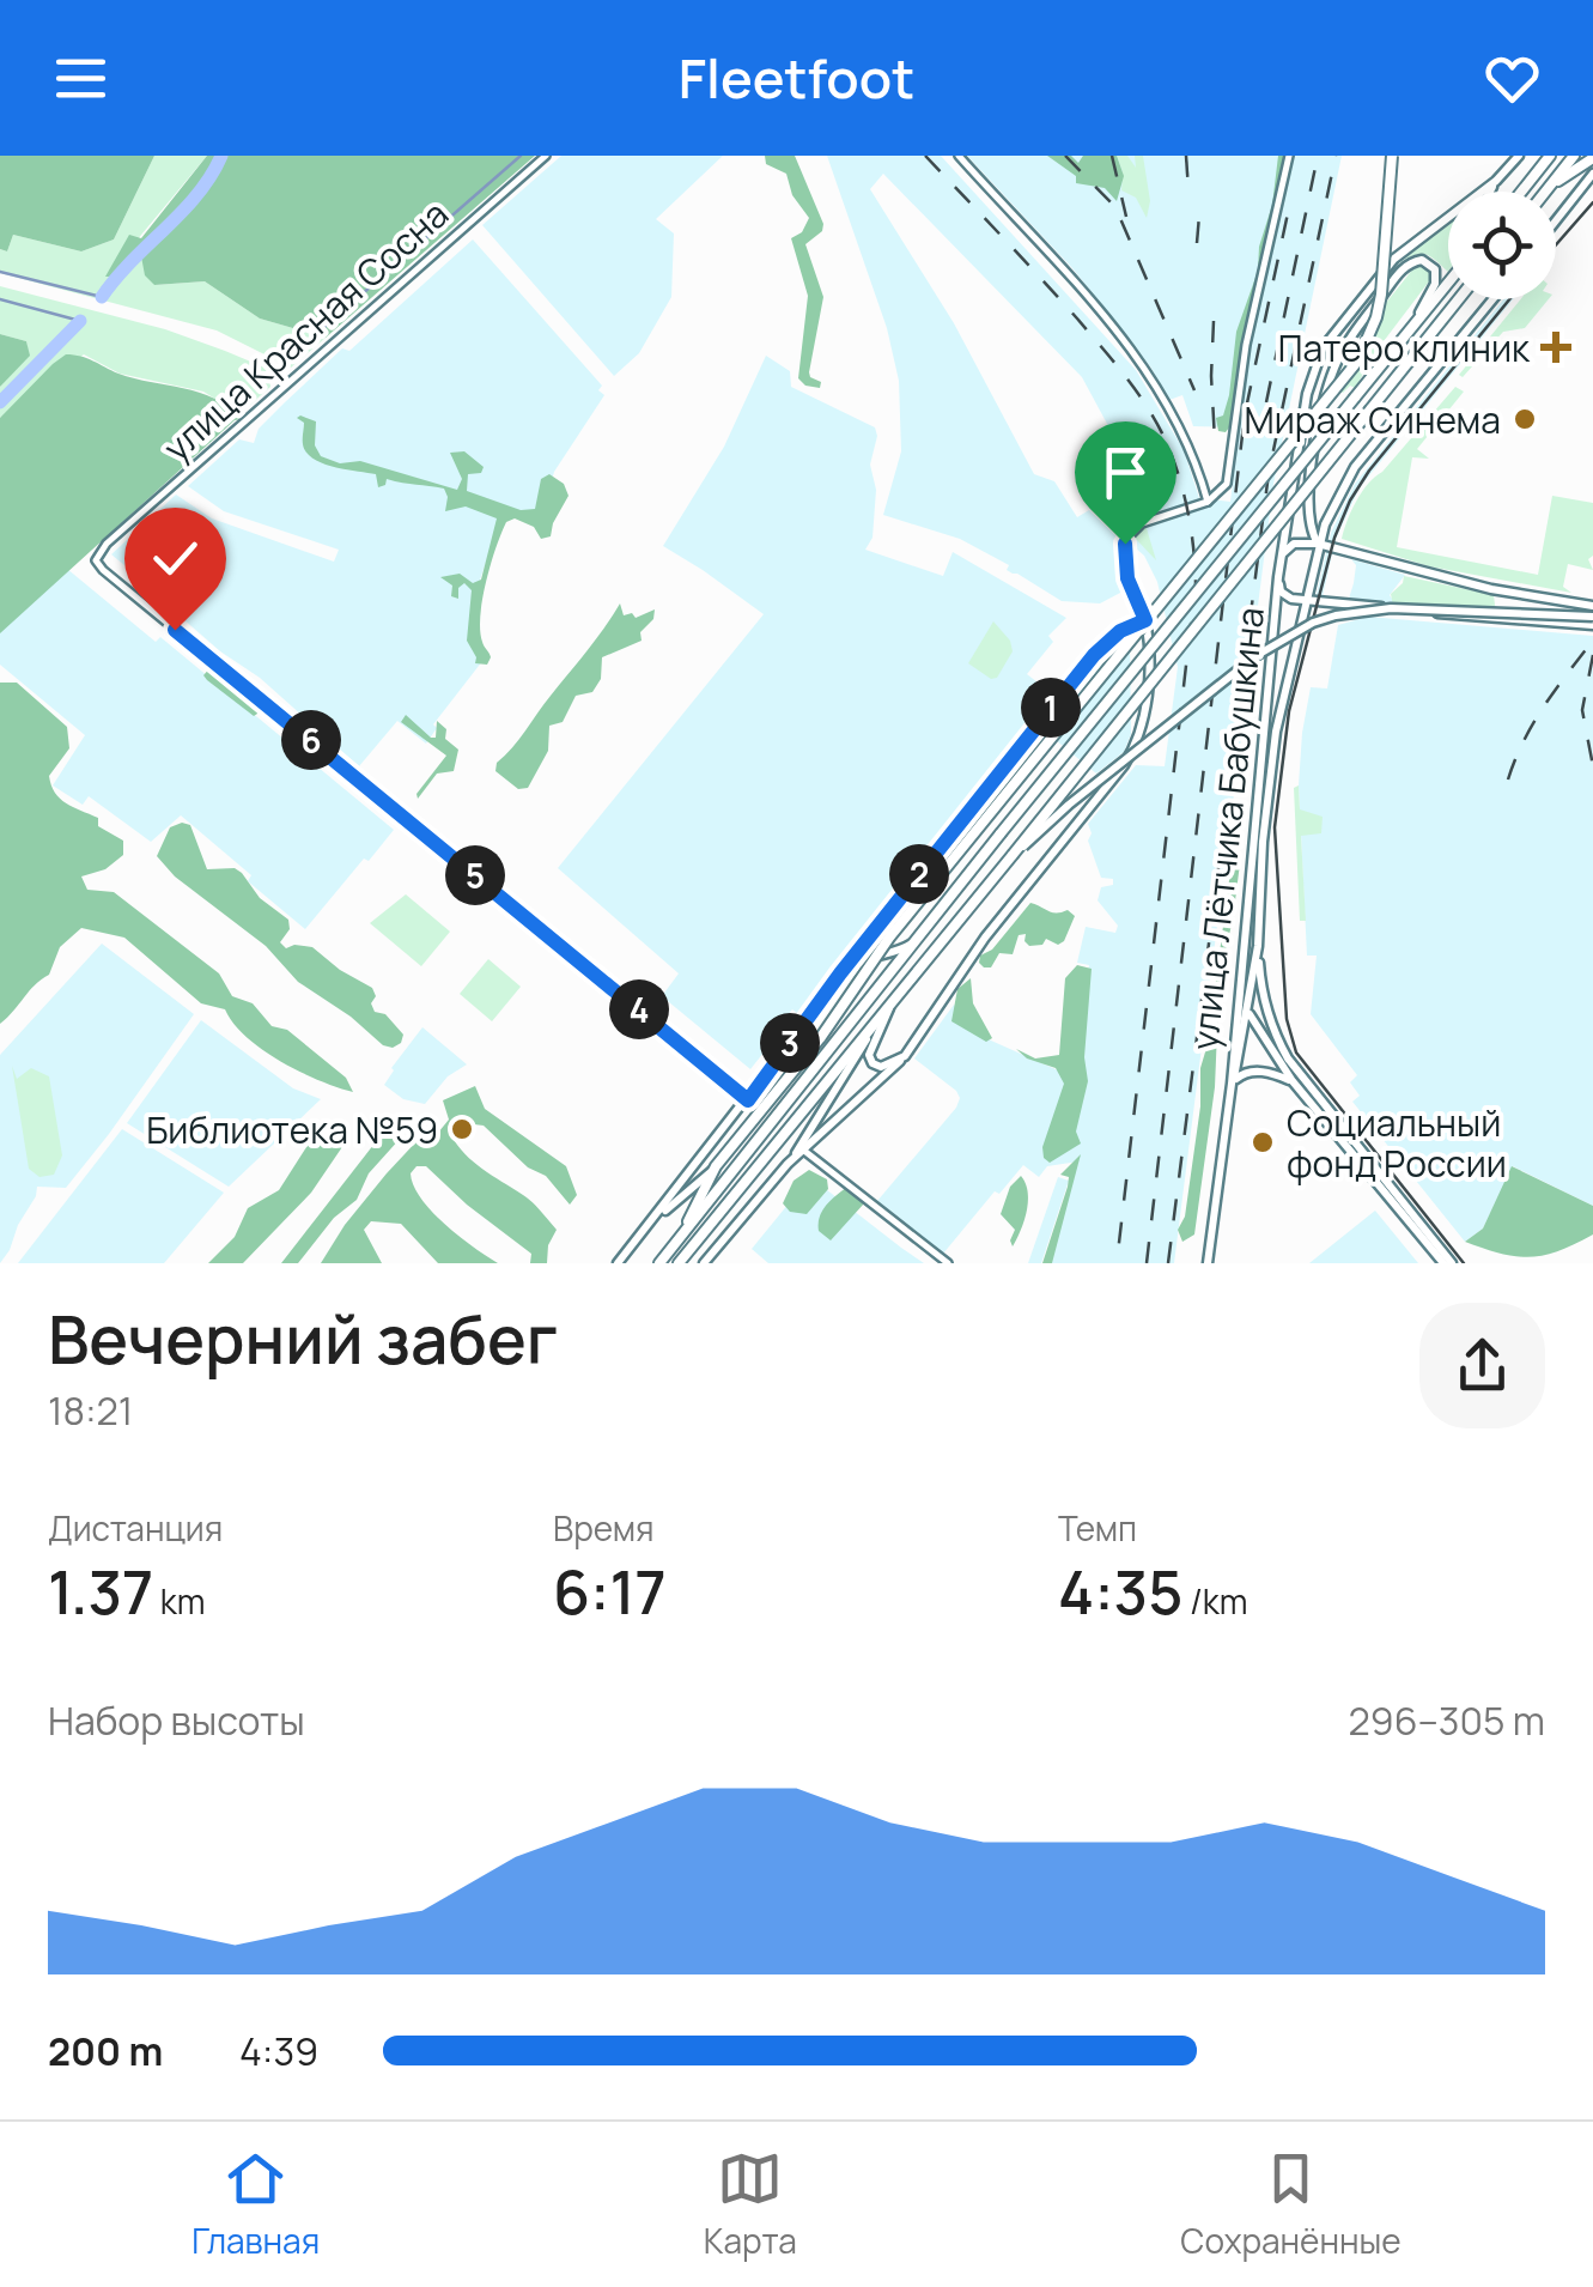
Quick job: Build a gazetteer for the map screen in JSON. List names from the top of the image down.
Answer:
{
  "streets": {
    "main road": ["улица Лётчика Бабушкина"],
    "street": ["улица Красная Сосна"]
  },
  "places": {
    "health": ["Патеро клиник"],
    "other": ["Мираж Синема", "Библиотека №59", "Социальный фонд России"]
  },
  "page": {
    "header": "Fleetfoot",
    "pins": [
      "1",
      "6",
      "2",
      "5",
      "4",
      "3"
    ],
    "heading": ["Вечерний забег", "18:21"],
    "stats": [
      ["Дистанция", "1.37 km"],
      ["Время", "6:17"],
      ["Темп", "4:35 /km"]
    ],
    "chart": ["Набор высоты", "296–305 m"],
    "list": [
      {
        "name": "200 m",
        "note": "4:39"
      }
    ],
    "tabs": ["Главная", "Карта", "Сохранённые"]
  }
}
